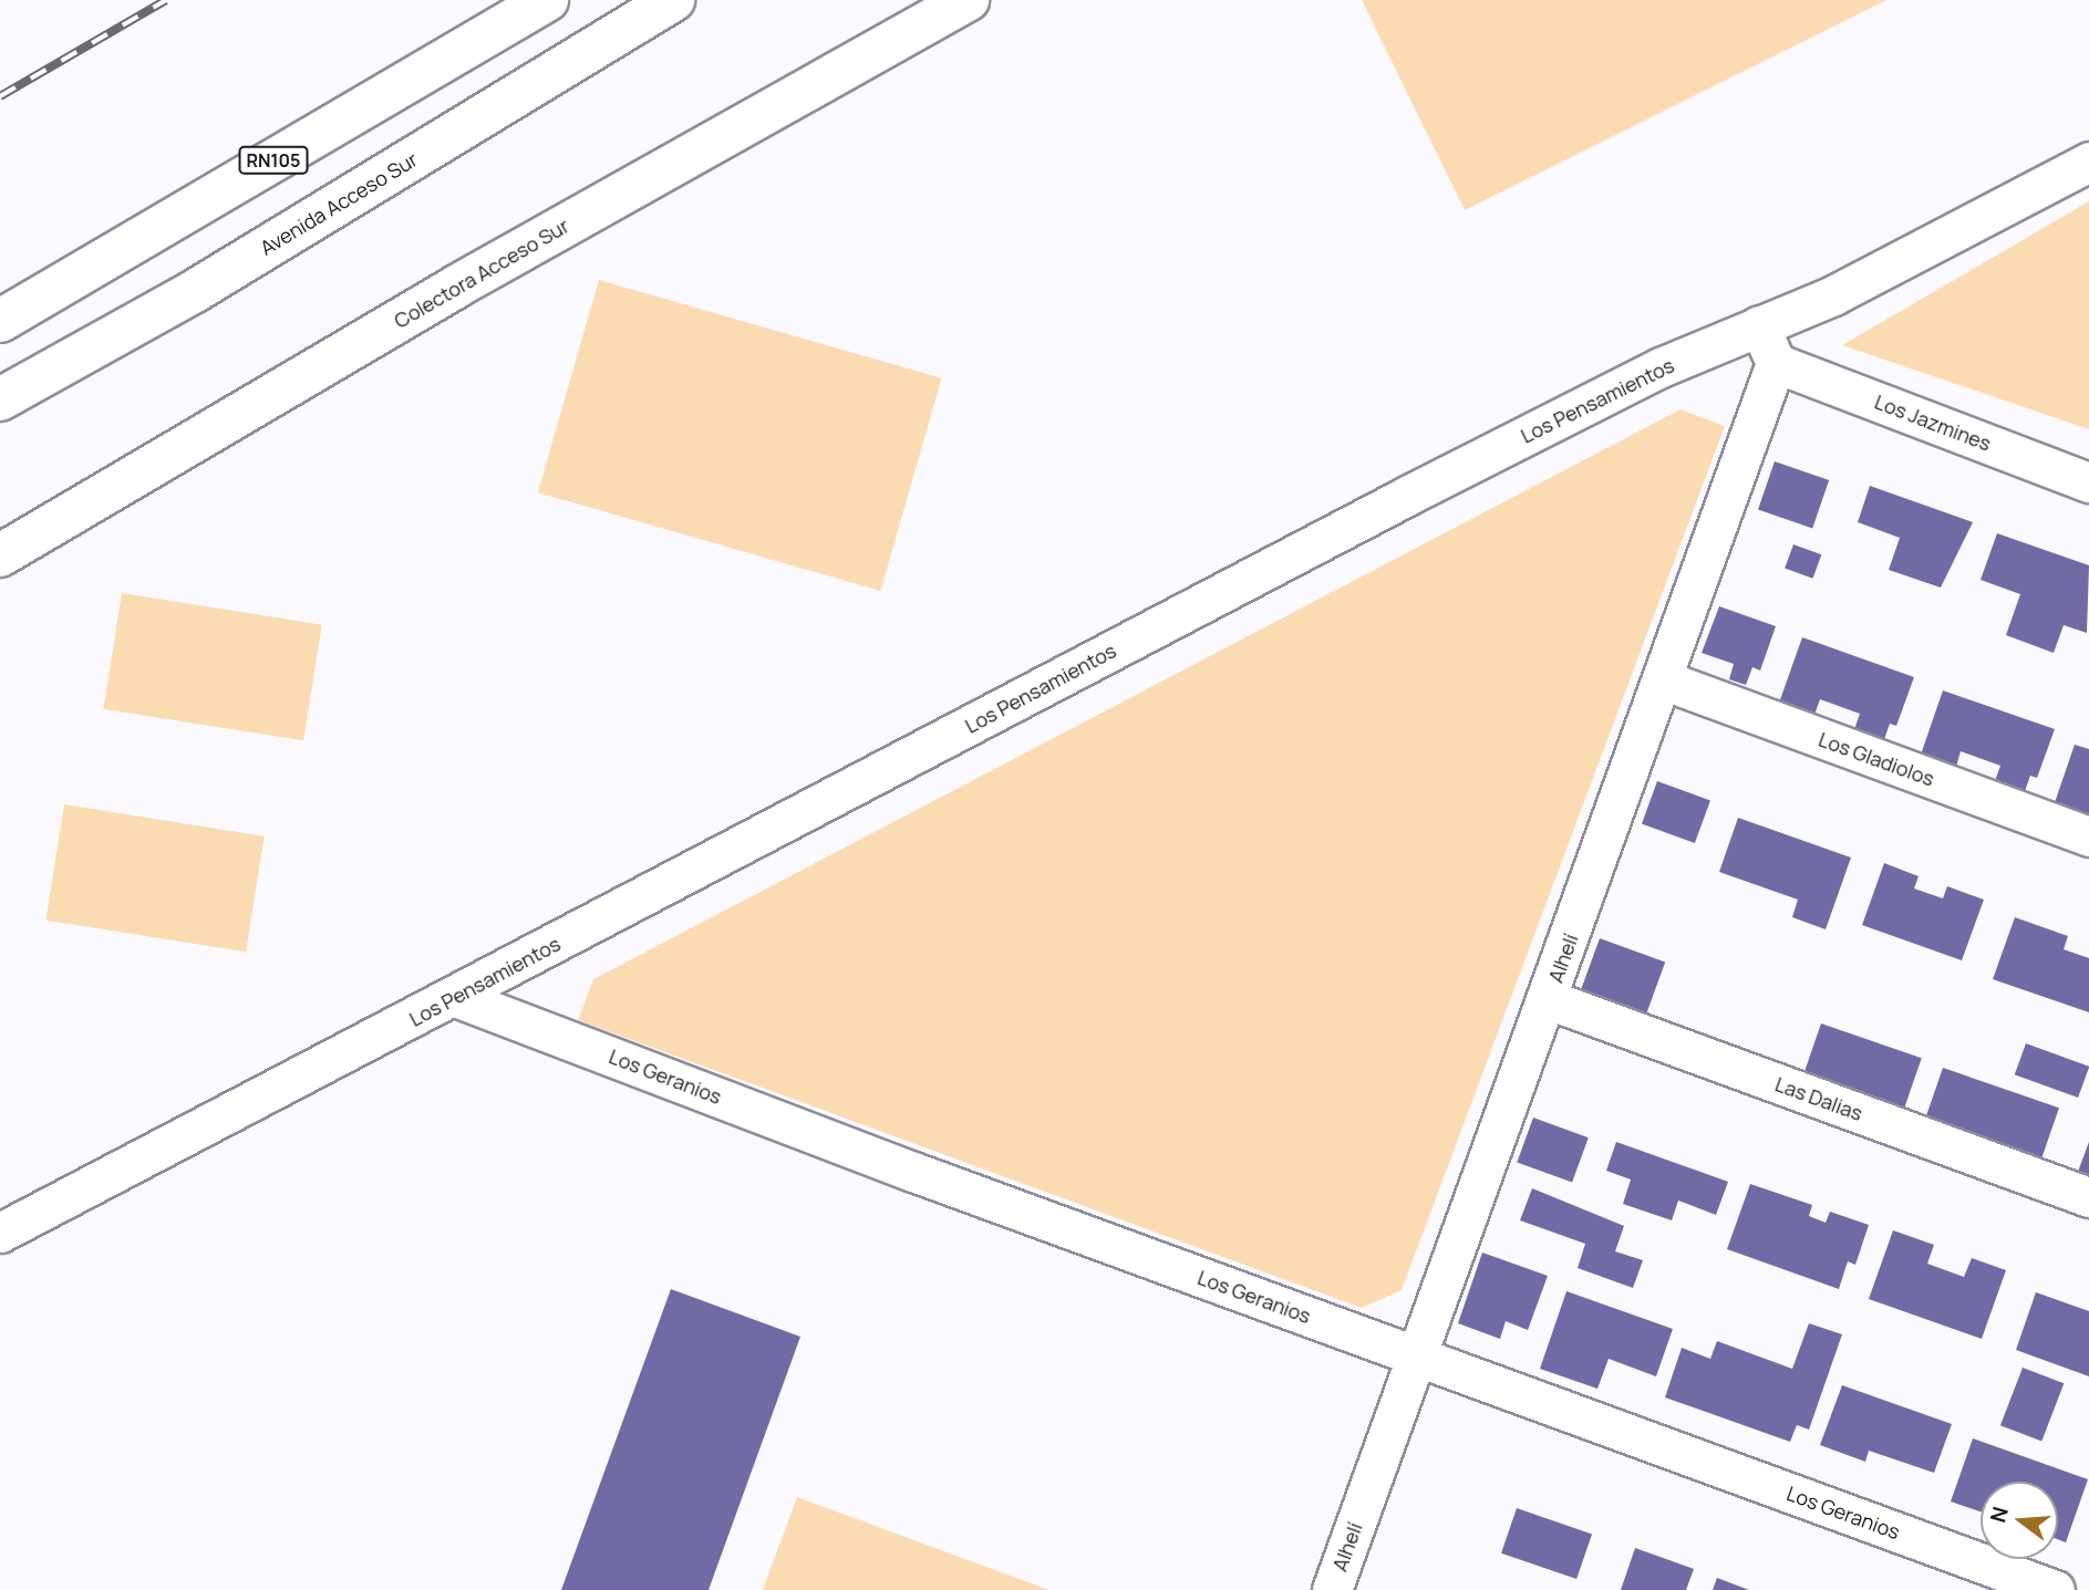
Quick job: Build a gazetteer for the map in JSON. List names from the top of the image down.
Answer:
{
  "streets": {
    "main road": ["RN105", "Avenida Acceso Sur", "Colectora Acceso Sur"],
    "street": [
      "Los Pensamientos",
      "Los Jazmines",
      "Los Gladiolos",
      "Alhelí",
      "Los Geranios",
      "Las Dalias"
    ]
  },
  "crossings": [
    ["Los Pensamientos", "Los Geranios"],
    ["Los Jazmines", "Alhelí"],
    ["Los Gladiolos", "Alhelí"],
    ["Alhelí", "Los Geranios"],
    ["Alhelí", "Las Dalias"]
  ],
  "north": "left"
}
